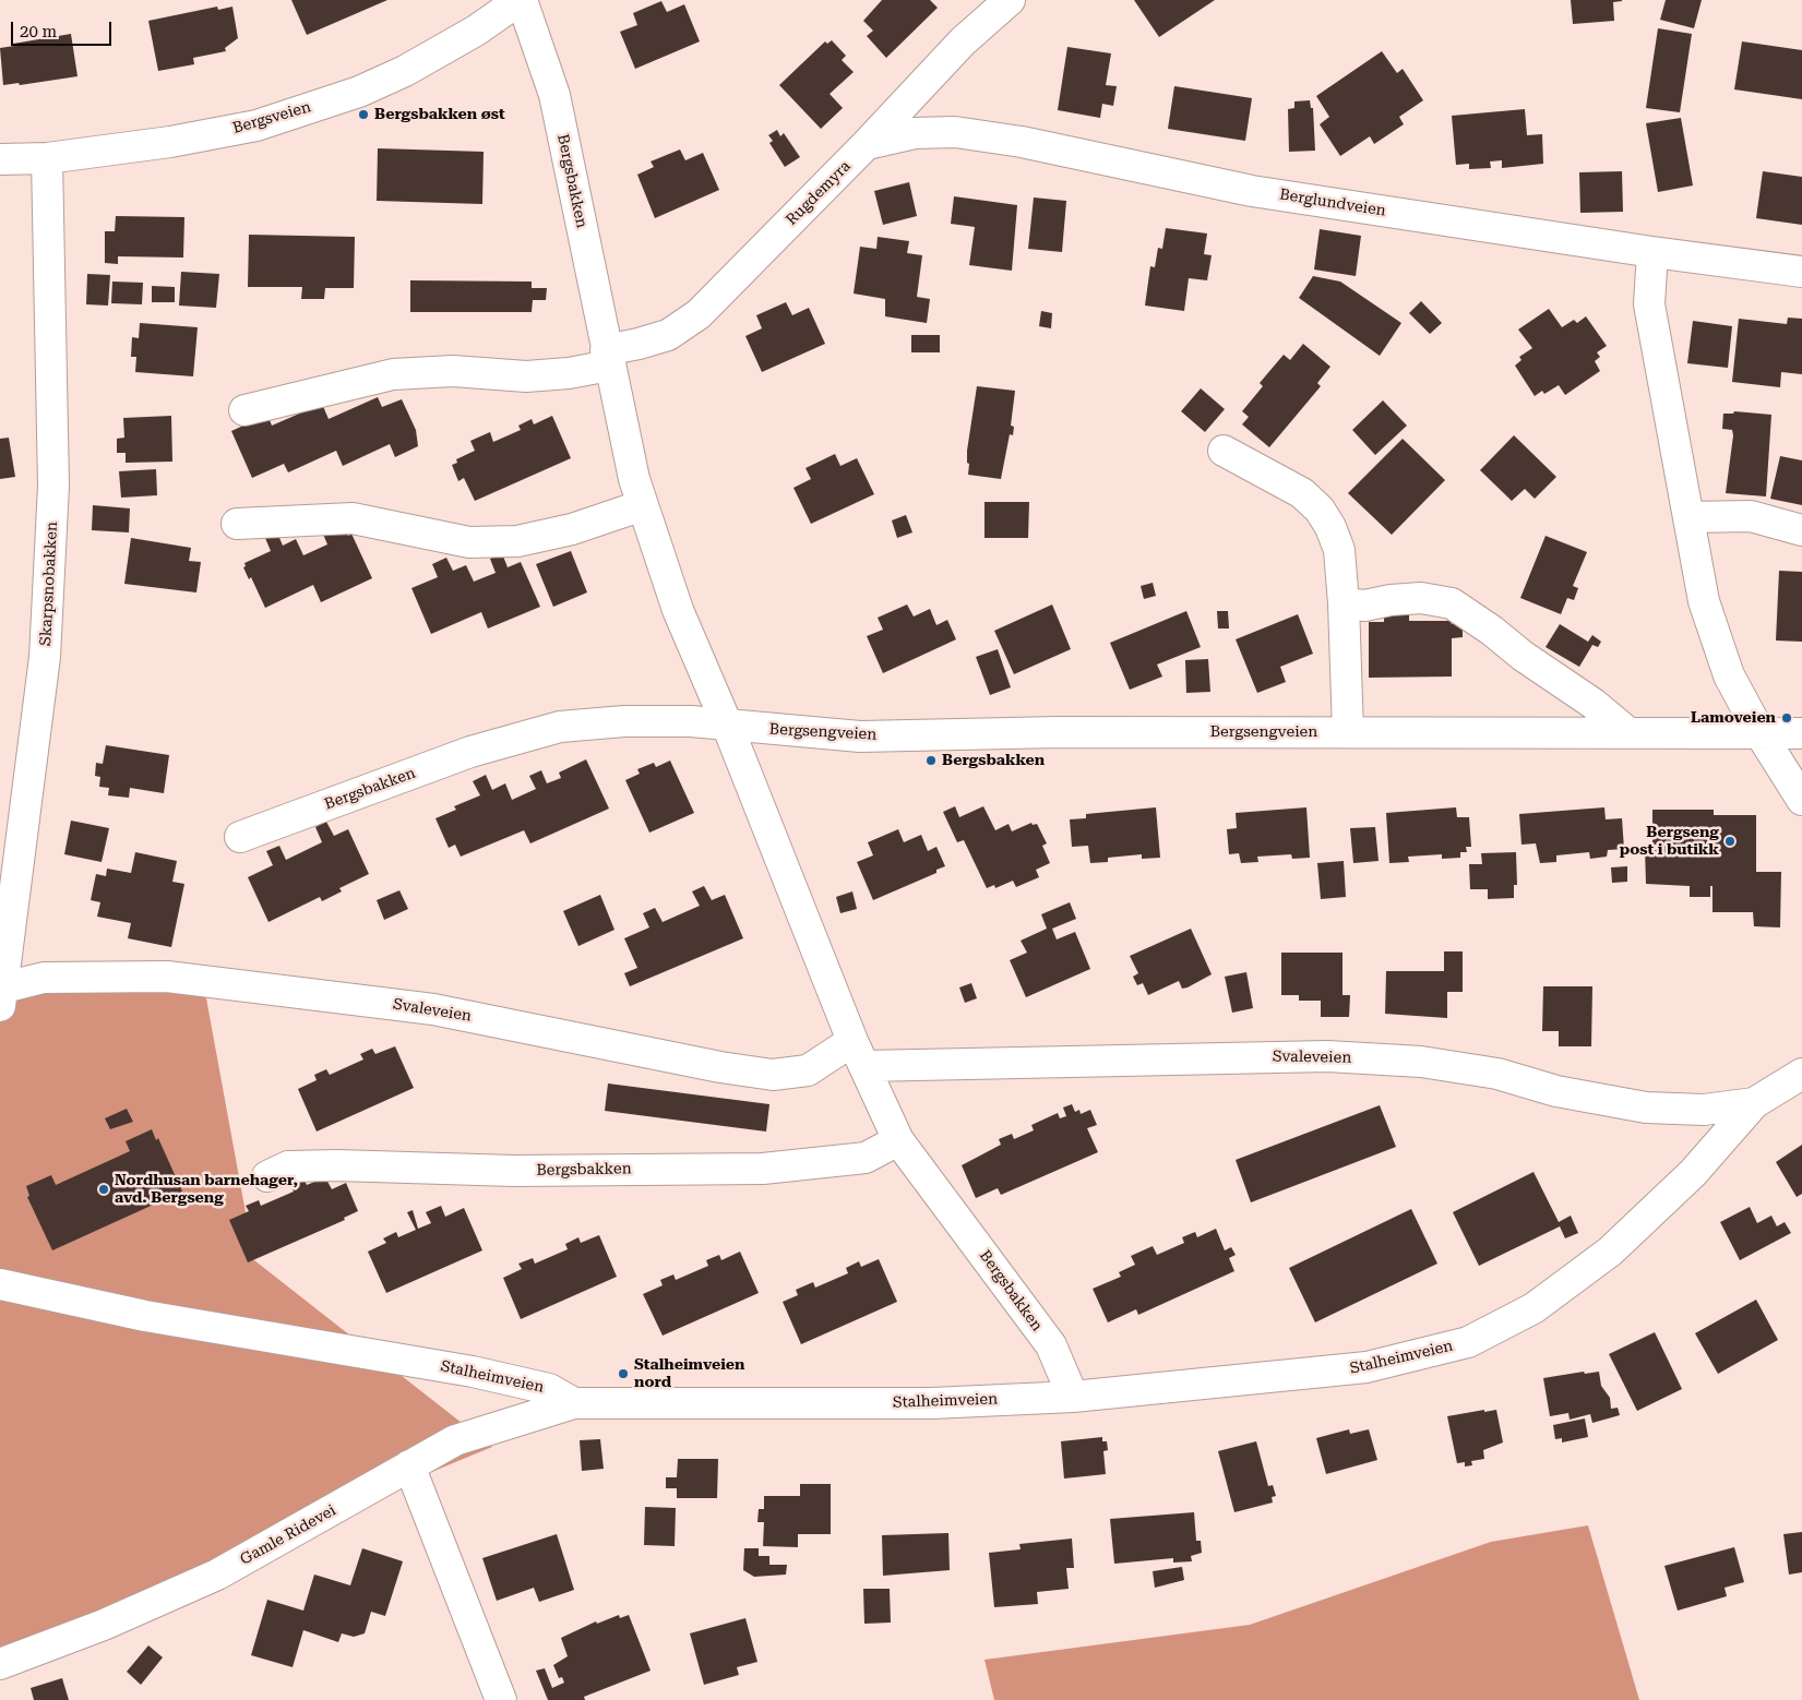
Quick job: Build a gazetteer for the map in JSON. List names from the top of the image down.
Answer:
{
  "streets": {
    "street": [
      "Bergsveien",
      "Bergsbakken",
      "Rugdemyra",
      "Berglundveien",
      "Skarpsnobakken",
      "Bergsengveien",
      "Svaleveien",
      "Stalheimveien",
      "Gamle Ridevei"
    ]
  },
  "crossings": [
    ["Bergsveien", "Bergsbakken"],
    ["Bergsveien", "Skarpsnobakken"],
    ["Bergsbakken", "Rugdemyra"],
    ["Bergsbakken", "Bergsengveien"],
    ["Bergsbakken", "Svaleveien"],
    ["Bergsbakken", "Stalheimveien"],
    ["Rugdemyra", "Berglundveien"],
    ["Skarpsnobakken", "Svaleveien"],
    ["Svaleveien", "Stalheimveien"],
    ["Stalheimveien", "Gamle Ridevei"]
  ],
  "places": [
    "Bergsbakken øst",
    "Lamoveien",
    "Bergsbakken",
    "Bergseng post i butikk",
    "Nordhusan barnehager, avd. Bergseng",
    "Stalheimveien nord"
  ],
  "scale_bar": "20 m"
}
